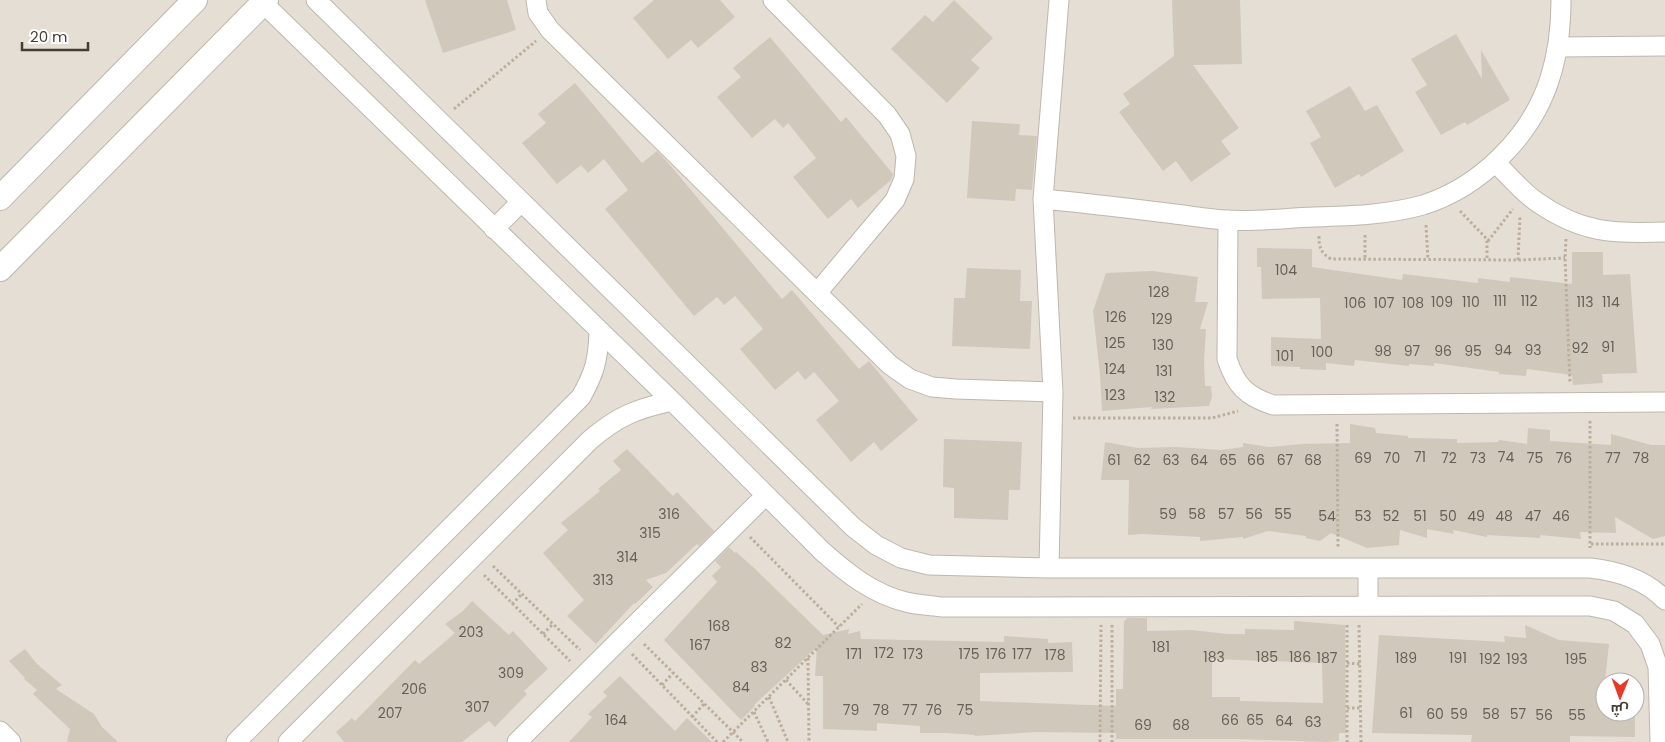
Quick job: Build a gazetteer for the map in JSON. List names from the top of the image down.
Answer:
{
  "house_numbers": [
    "104",
    "128",
    "111",
    "112",
    "109",
    "110",
    "113",
    "114",
    "106",
    "107",
    "108",
    "126",
    "129",
    "125",
    "130",
    "91",
    "92",
    "94",
    "93",
    "98",
    "97",
    "96",
    "95",
    "100",
    "101",
    "124",
    "131",
    "123",
    "132",
    "71",
    "74",
    "69",
    "70",
    "72",
    "73",
    "75",
    "76",
    "77",
    "78",
    "61",
    "62",
    "63",
    "64",
    "65",
    "66",
    "67",
    "68",
    "316",
    "59",
    "58",
    "57",
    "56",
    "55",
    "54",
    "53",
    "52",
    "51",
    "50",
    "49",
    "48",
    "47",
    "46",
    "315",
    "314",
    "313",
    "168",
    "203",
    "82",
    "167",
    "181",
    "172",
    "171",
    "173",
    "175",
    "176",
    "177",
    "178",
    "183",
    "185",
    "186",
    "187",
    "189",
    "191",
    "192",
    "193",
    "195",
    "83",
    "309",
    "84",
    "206",
    "307",
    "79",
    "78",
    "77",
    "76",
    "75",
    "207",
    "61",
    "60",
    "59",
    "58",
    "57",
    "56",
    "55",
    "164",
    "66",
    "65",
    "64",
    "63",
    "69",
    "68"
  ],
  "scale_bar": "20 m",
  "north": "bottom"
}
